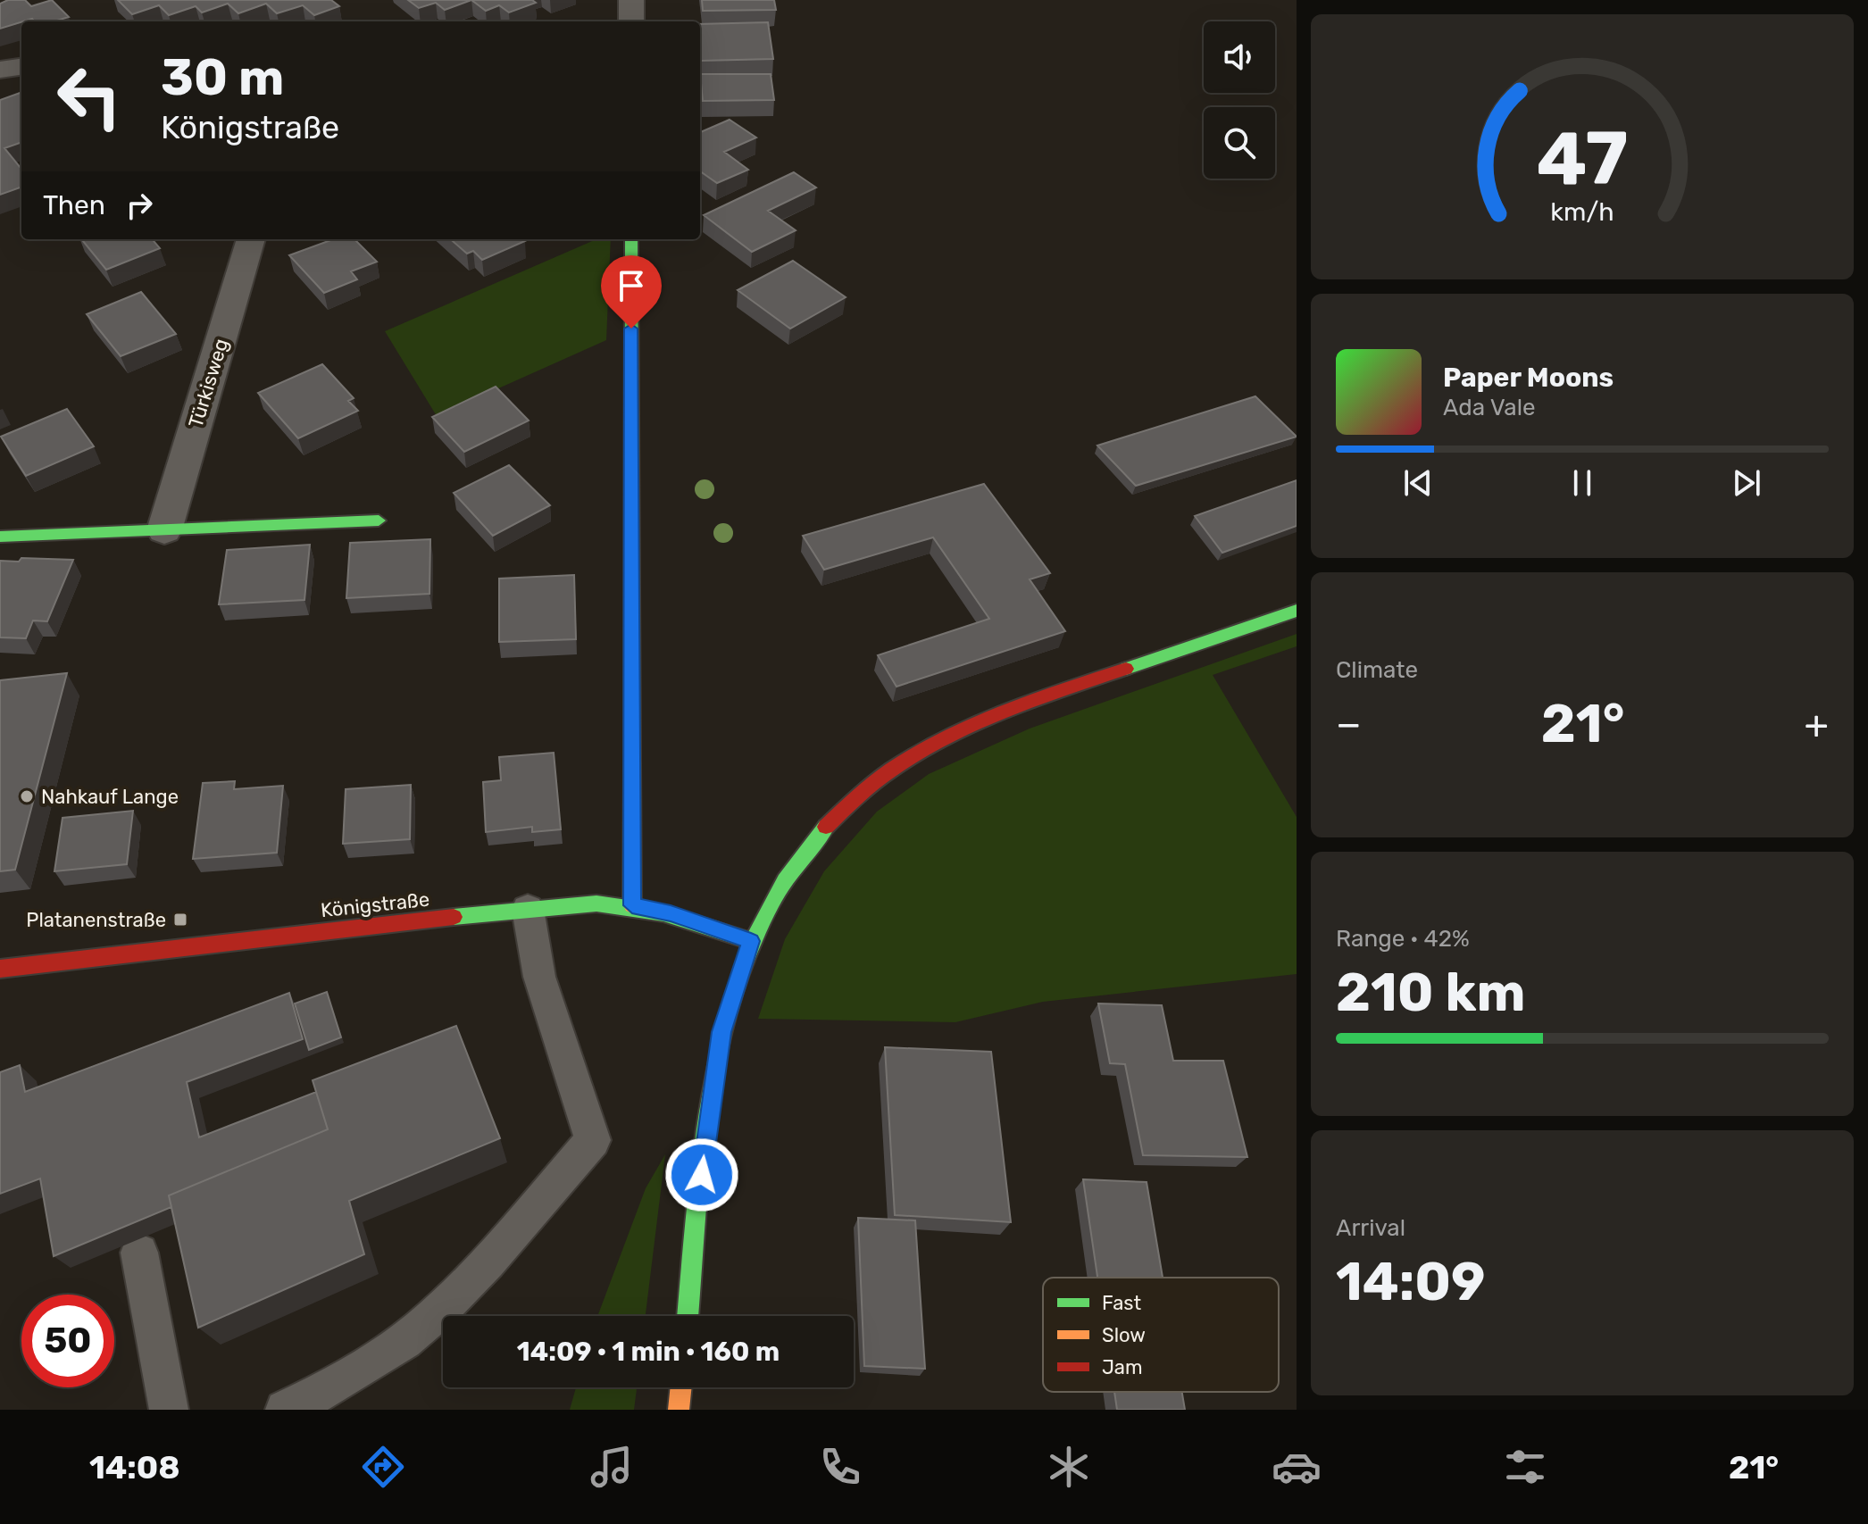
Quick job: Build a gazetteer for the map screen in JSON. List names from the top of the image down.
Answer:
{
  "streets": {
    "street": ["Türkisweg", "Königstraße"]
  },
  "places": {
    "other": ["Nahkauf Lange"],
    "transit": ["Platanenstraße"]
  },
  "legend": ["Fast", "Slow", "Jam"],
  "page": {
    "turn": ["30 m", "Königstraße"],
    "then": "Then",
    "song": ["Paper Moons", "Ada Vale"],
    "tile": [
      "Climate",
      ["Range · 42%", "210 km"],
      ["Arrival", "14:09"]
    ],
    "heat": ["−", "21°", "+"],
    "limit": "50",
    "trip": "14:09 · 1 min · 160 m",
    "tabs": ["14:08", "21°"],
    "gauge": ["47", "km/h"]
  }
}
